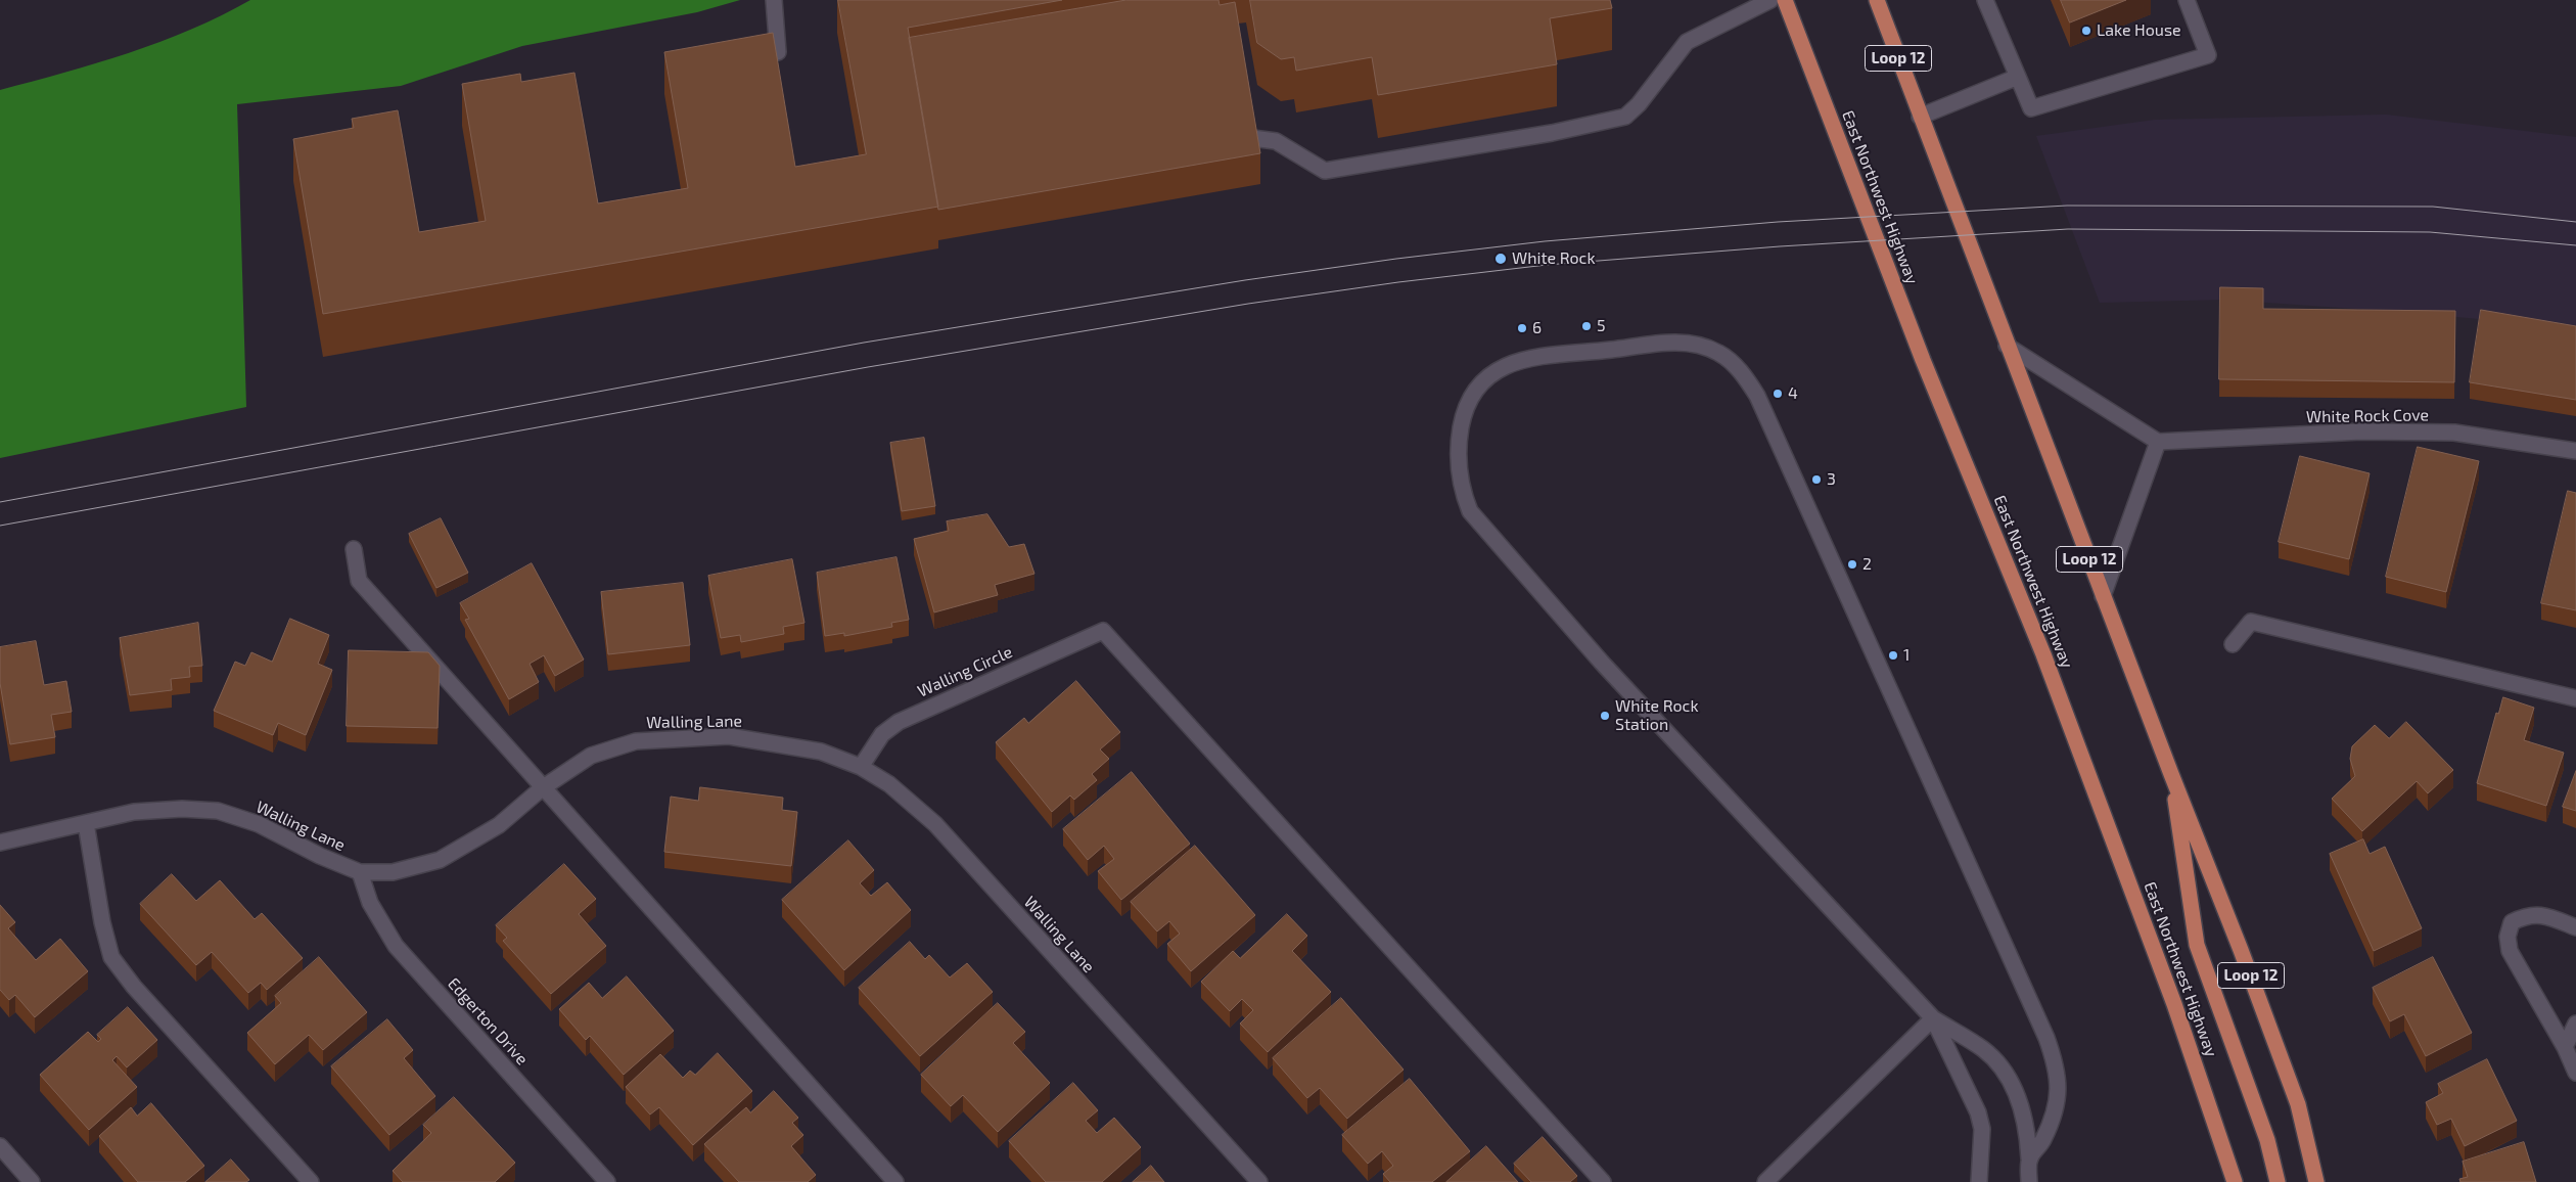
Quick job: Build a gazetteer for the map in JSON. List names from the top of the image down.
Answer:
{
  "streets": {
    "main road": ["Loop 12", "East Northwest Highway"],
    "street": [
      "White Rock Cove",
      "Walling Circle",
      "Walling Lane",
      "Edgerton Drive"
    ]
  },
  "crossings": [
    ["Walling Circle", "Walling Lane"],
    ["Walling Lane", "Edgerton Drive"]
  ],
  "places": [
    "Lake House",
    "White Rock",
    "5",
    "6",
    "4",
    "3",
    "2",
    "1",
    "White Rock Station"
  ]
}
